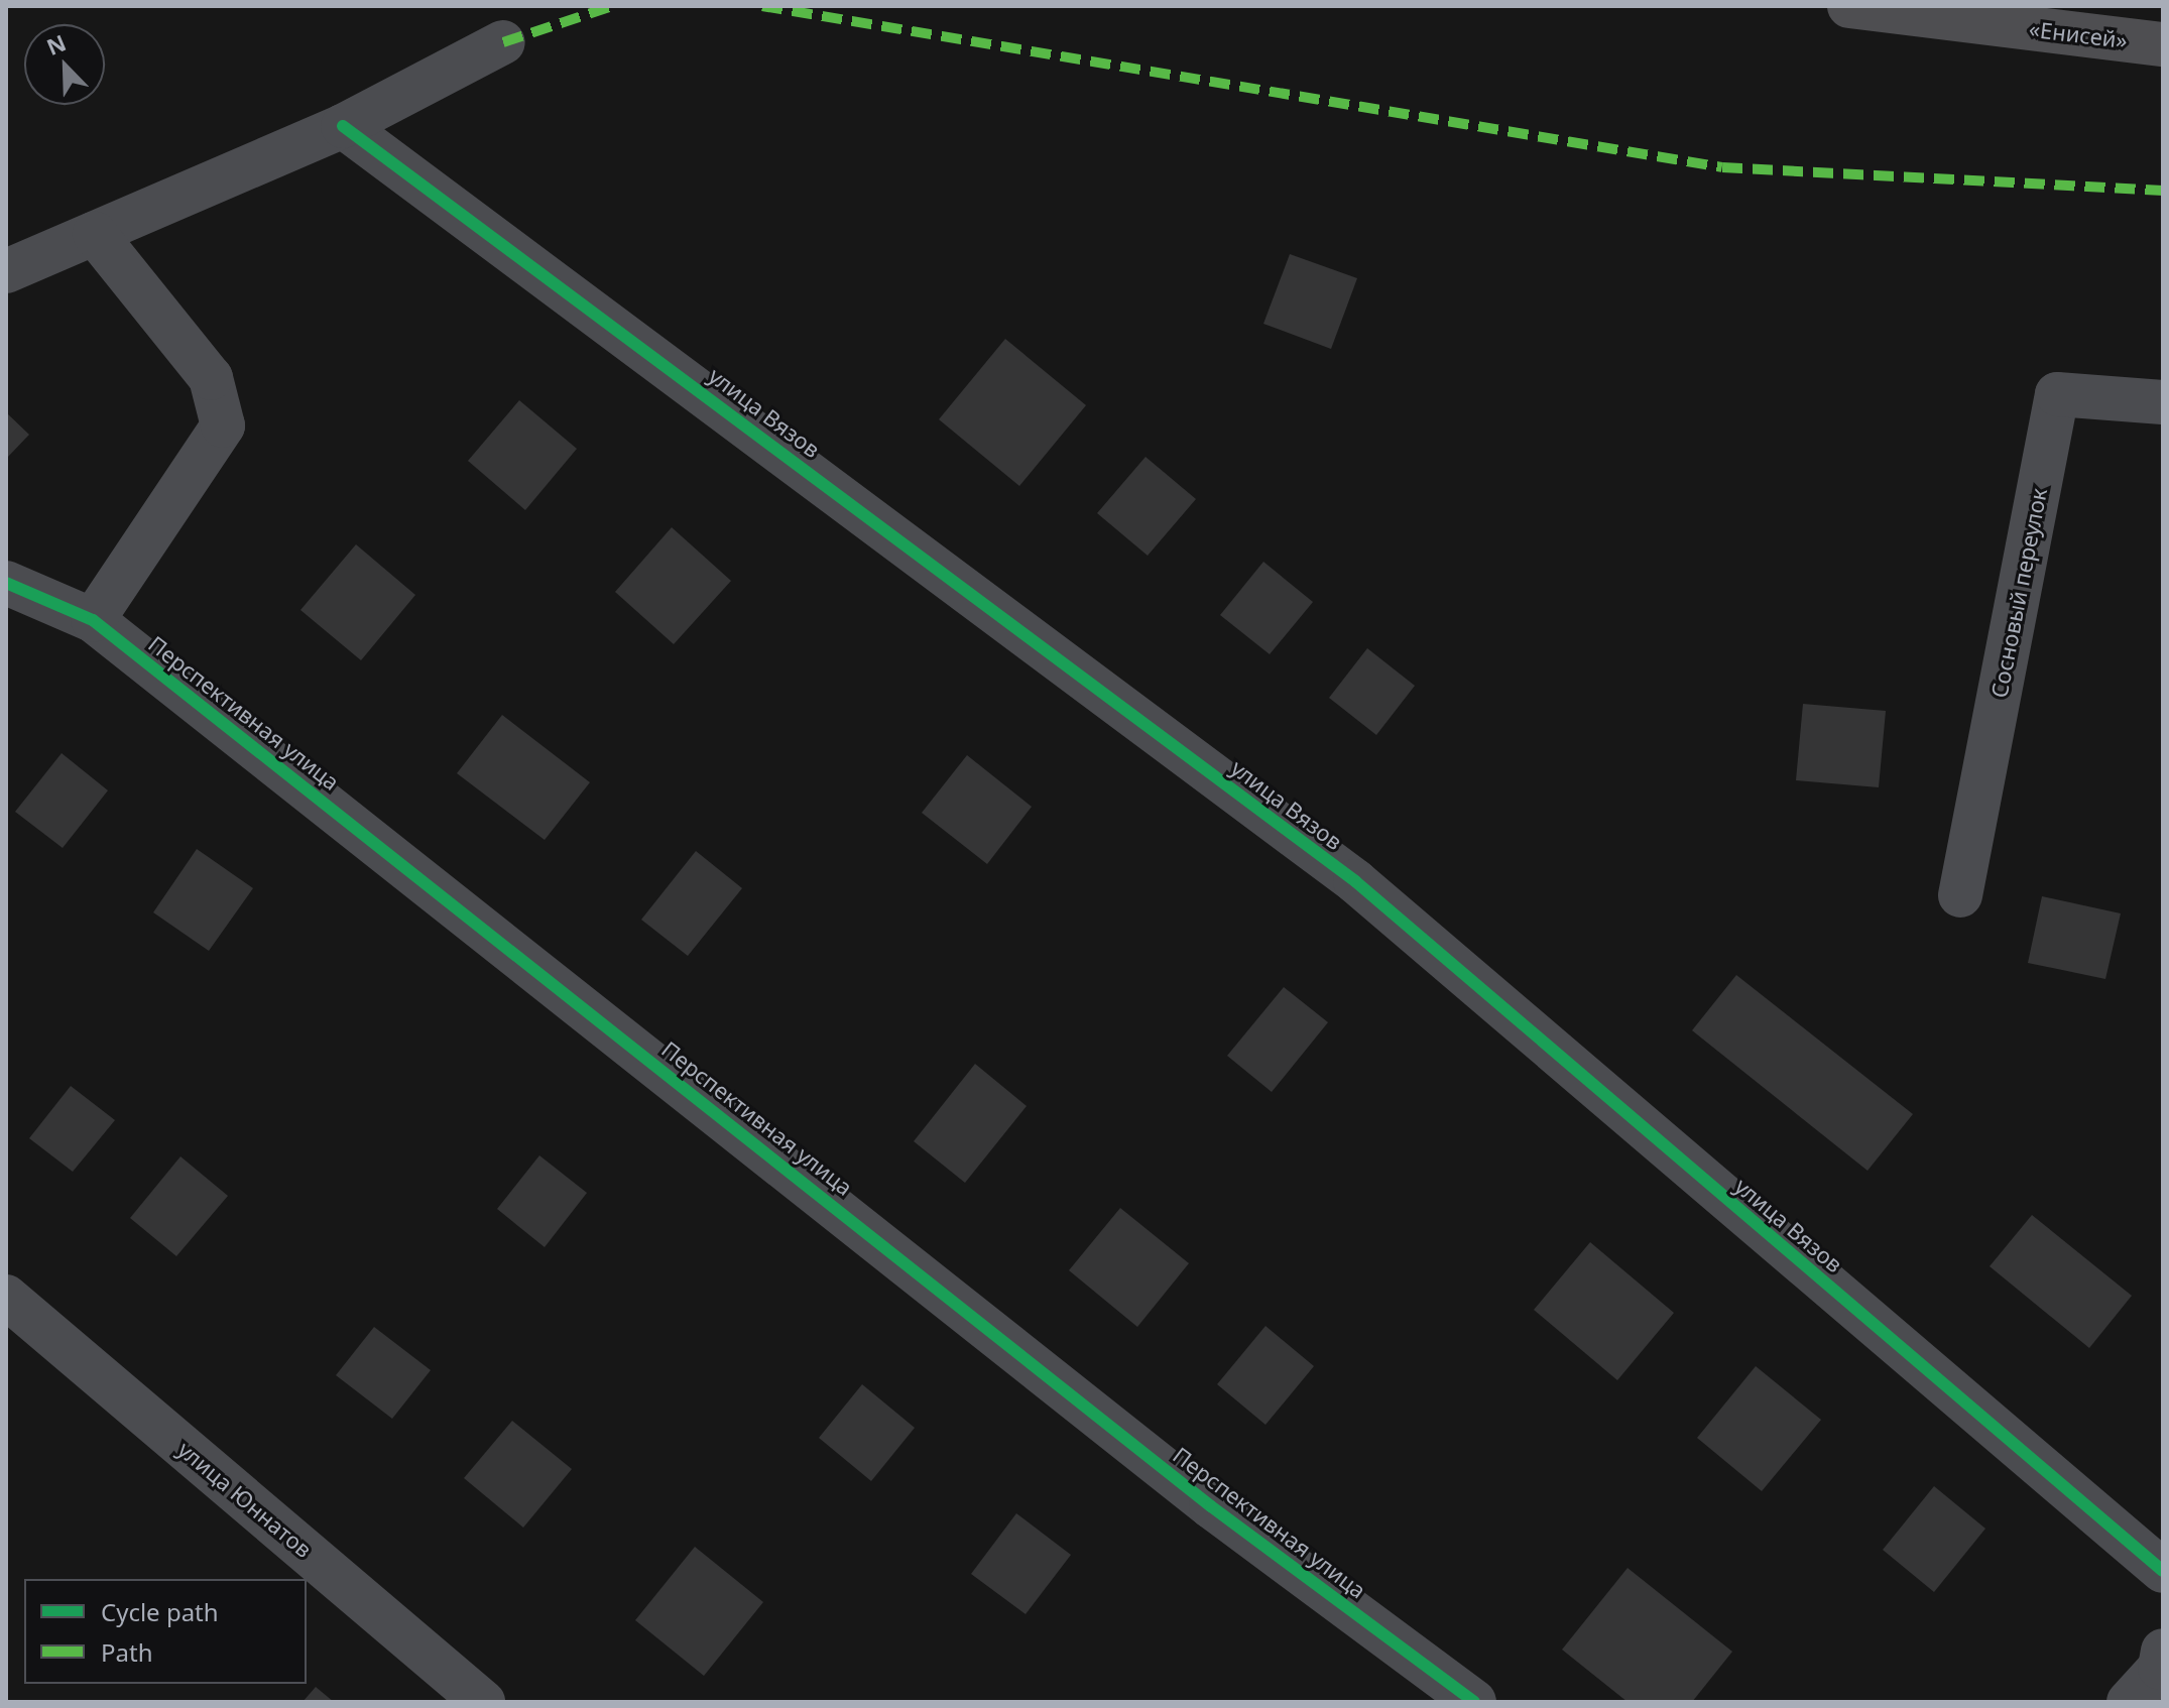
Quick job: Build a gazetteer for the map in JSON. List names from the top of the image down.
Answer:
{
  "streets": {
    "highway": ["«Енисей»"],
    "street": [
      "улица Вязов",
      "Сосновый переулок",
      "Перспективная улица",
      "улица Юннатов"
    ]
  },
  "legend": ["Cycle path", "Path"],
  "north": "top left"
}
